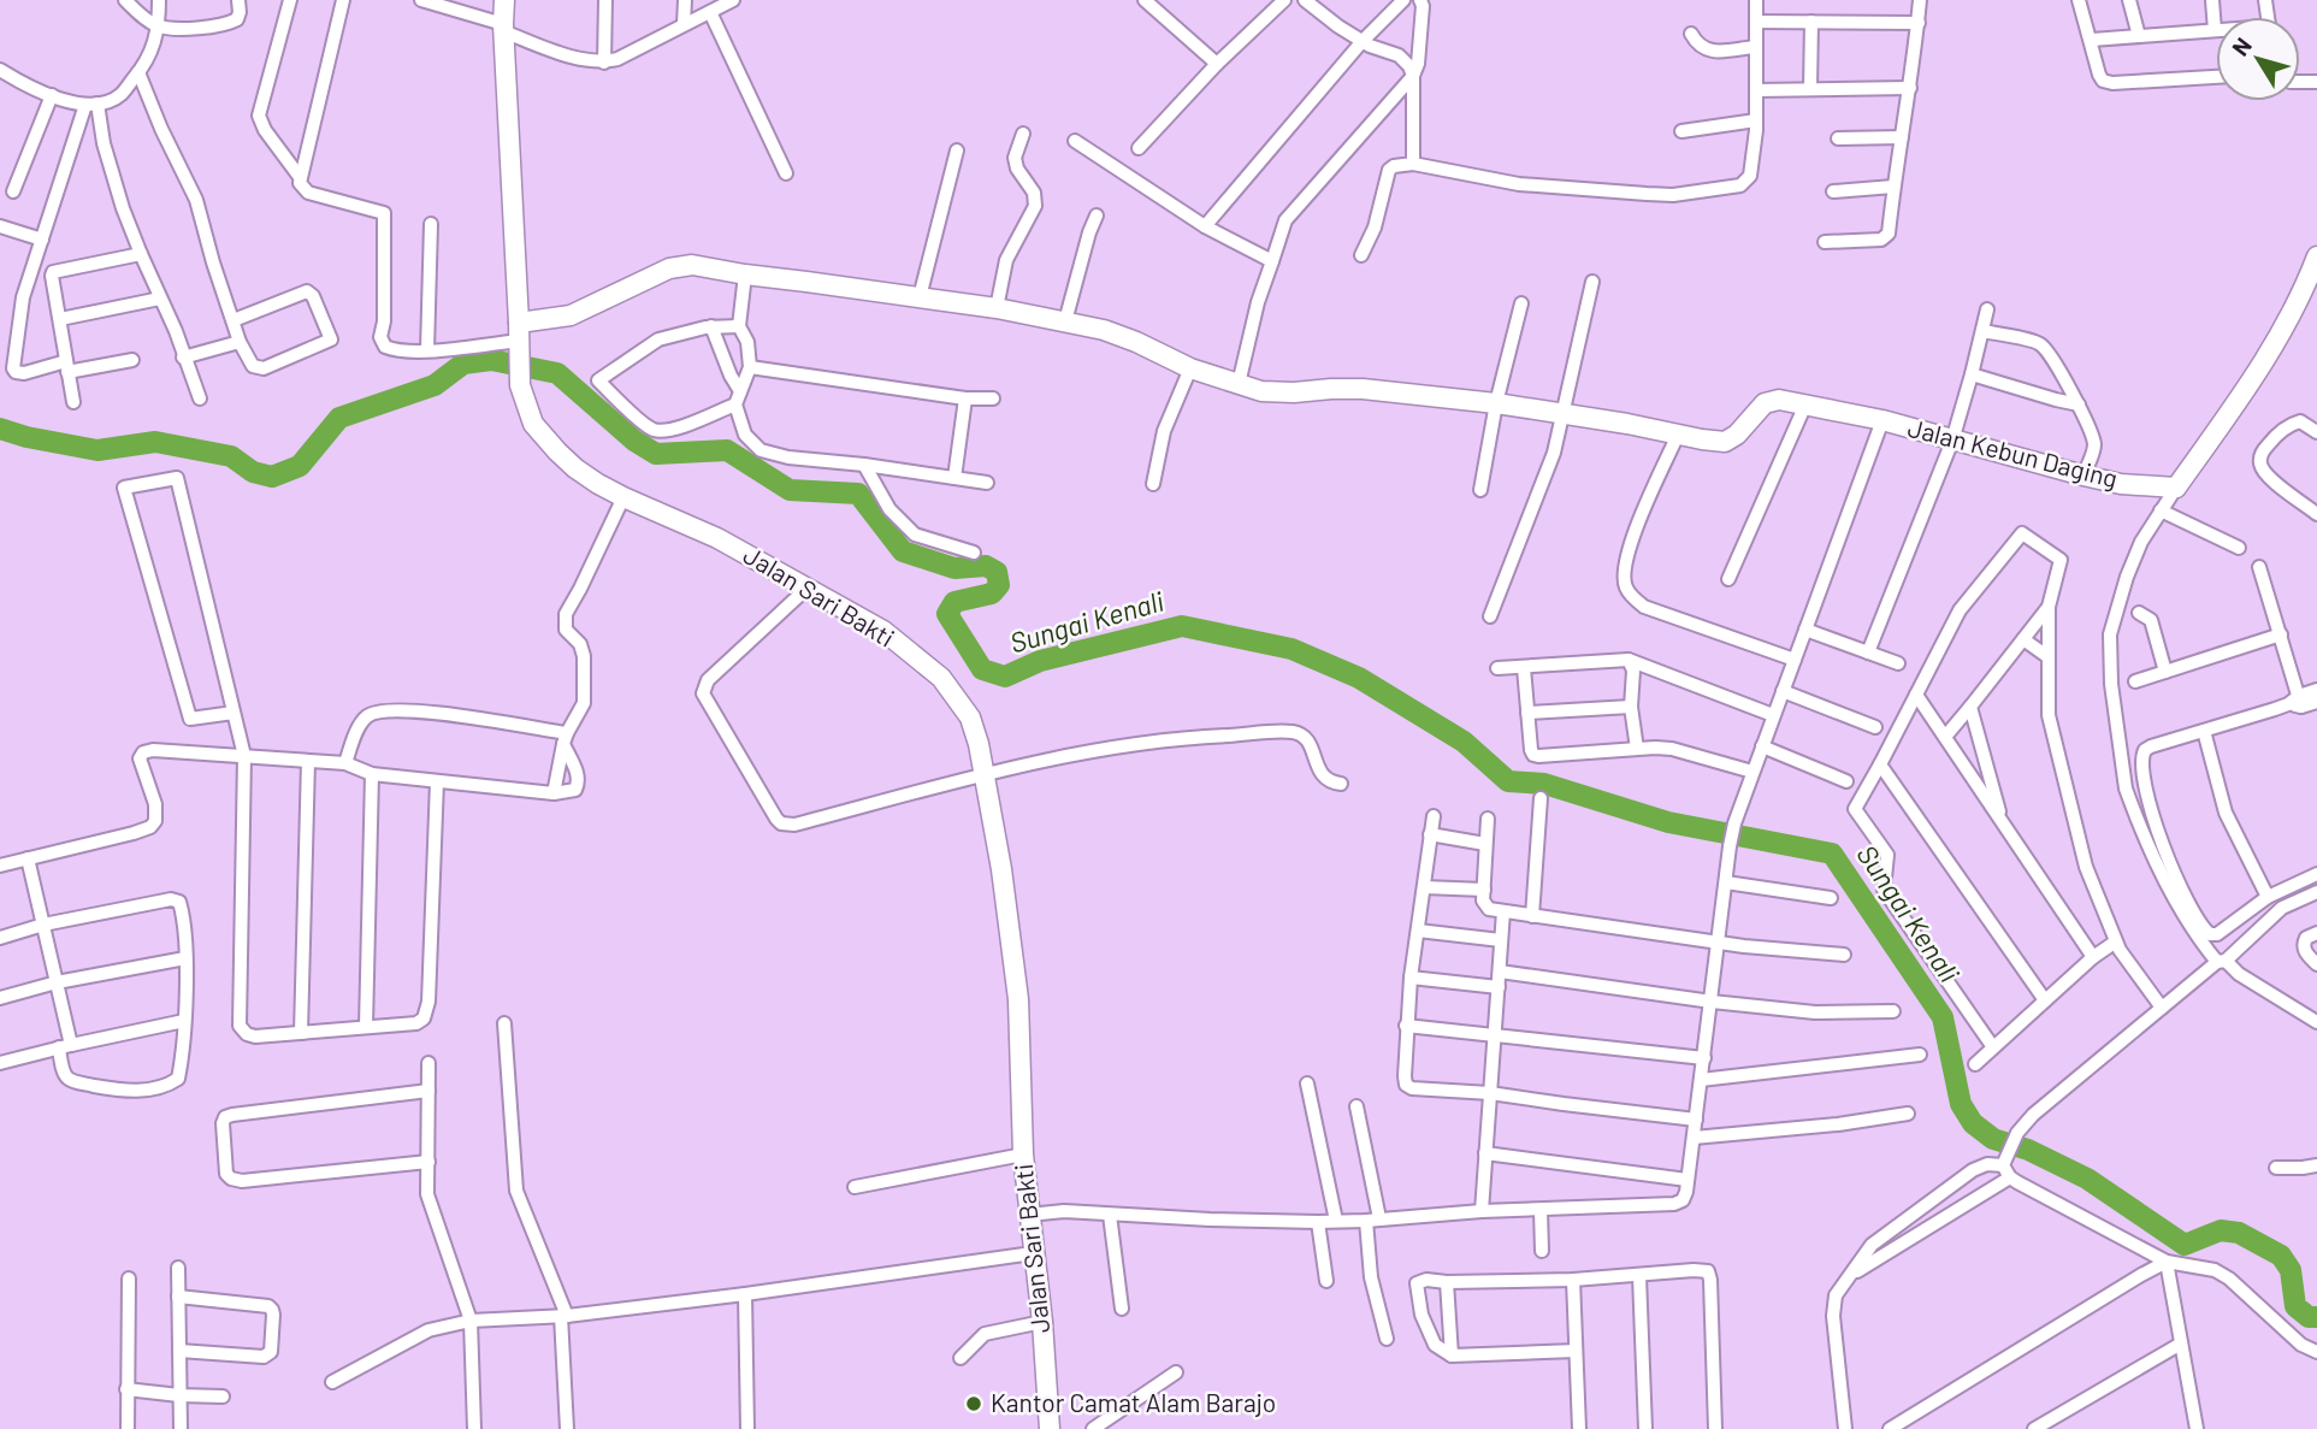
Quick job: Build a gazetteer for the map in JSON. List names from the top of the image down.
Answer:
{
  "streets": {
    "street": ["Jalan Kebun Daging", "Jalan Sari Bakti"]
  },
  "water": ["Sungai Kenali"],
  "places": ["Kantor Camat Alam Barajo"],
  "north": "top left"
}
